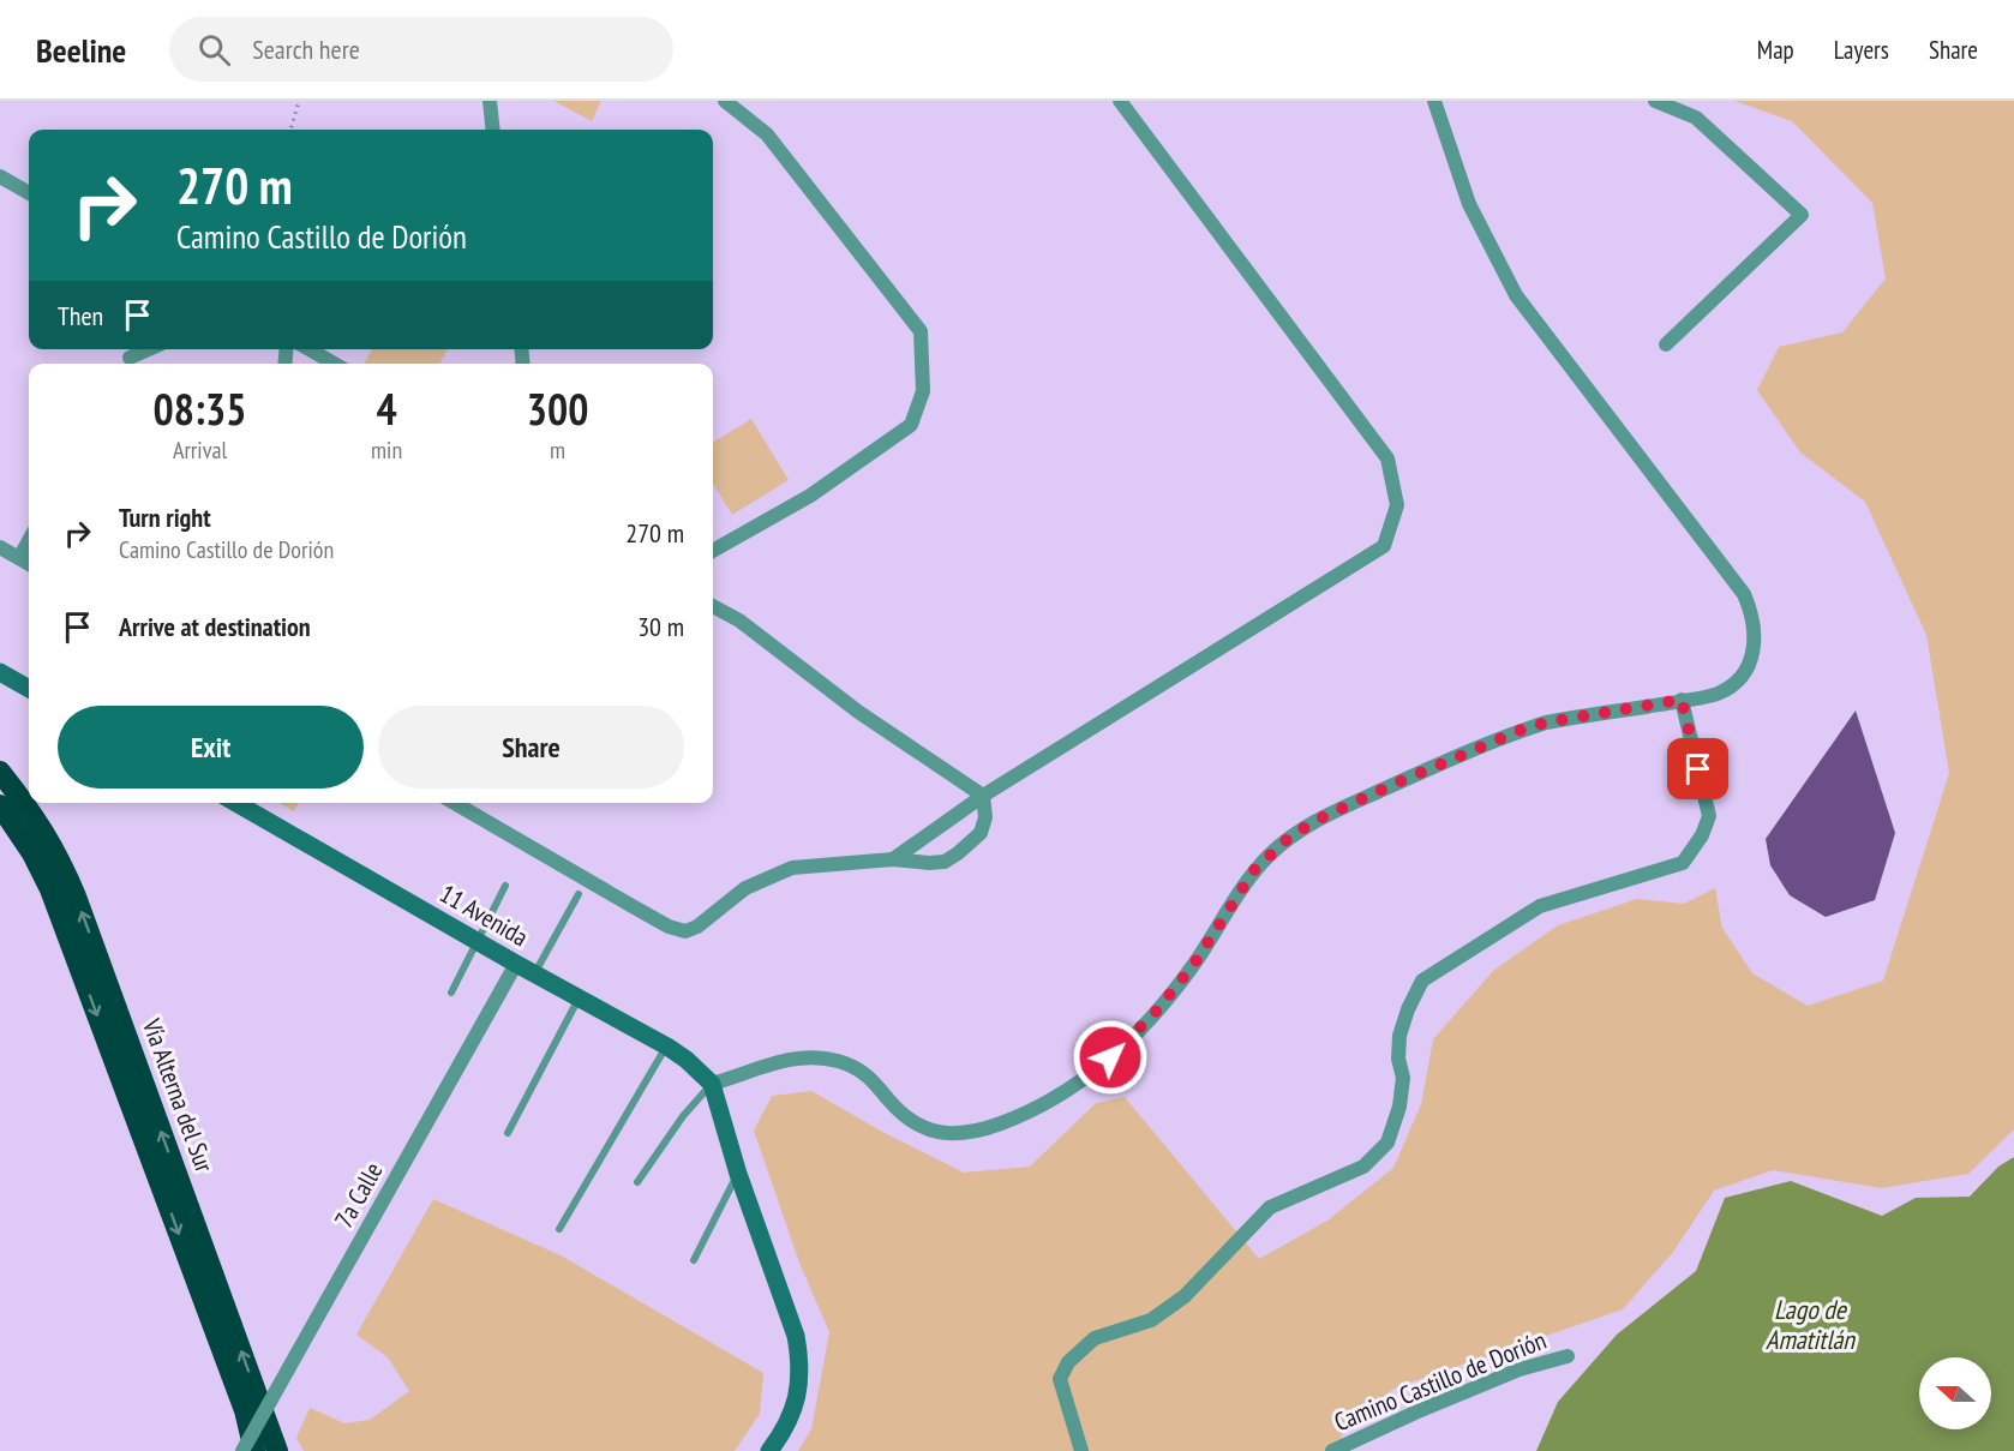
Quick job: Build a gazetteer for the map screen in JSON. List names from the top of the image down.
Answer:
{
  "streets": {
    "highway": ["Vía Alterna del Sur"],
    "street": ["11 Avenida", "7a Calle", "Camino Castillo de Dorión"]
  },
  "crossings": [
    ["11 Avenida", "7a Calle"]
  ],
  "water": ["Lago de Amatitlán"],
  "north": "left",
  "page": {
    "header": "Beeline",
    "search": "Search here",
    "nav": ["Map", "Layers", "Share"],
    "turn": ["270 m", "Camino Castillo de Dorión"],
    "then": "Then",
    "eta": [
      "08:35",
      "Arrival",
      "4",
      "min",
      "300",
      "m"
    ],
    "list": [
      {
        "name": "Turn right",
        "note": "Camino Castillo de Dorión",
        "value": "270 m"
      },
      {
        "name": "Arrive at destination",
        "value": "30 m"
      }
    ],
    "buttons": ["Exit", "Share"]
  }
}
